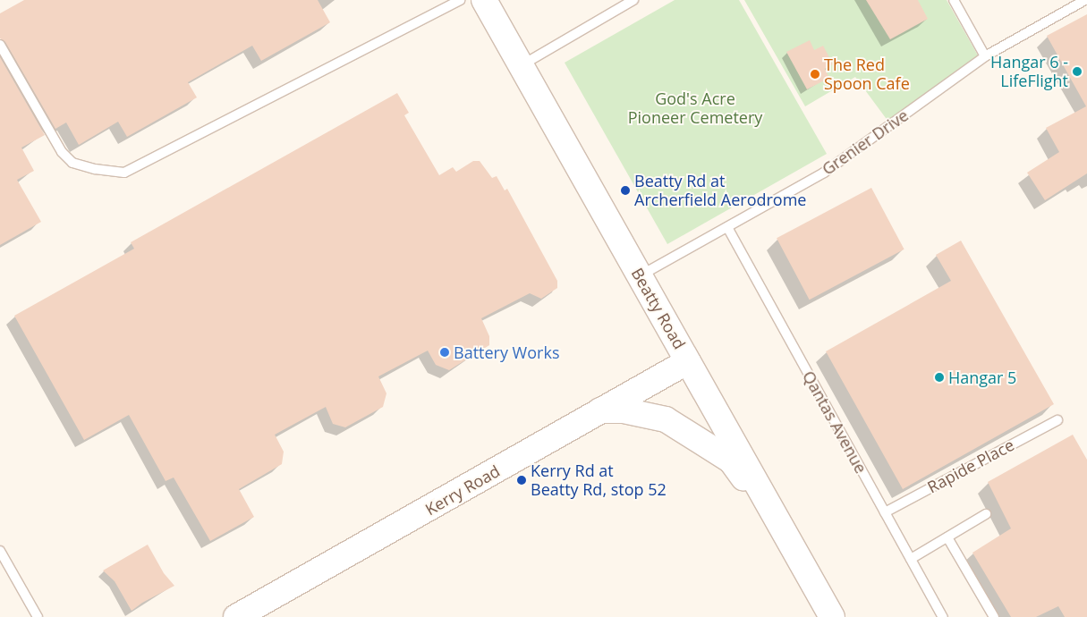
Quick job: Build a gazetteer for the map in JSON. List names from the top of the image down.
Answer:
{
  "streets": {
    "main road": ["Beatty Road", "Kerry Road"],
    "lane": ["Grenier Drive", "Qantas Avenue", "Rapide Place"]
  },
  "crossings": [
    ["Grenier Drive", "Beatty Road"],
    ["Grenier Drive", "Qantas Avenue"],
    ["Beatty Road", "Kerry Road"],
    ["Qantas Avenue", "Rapide Place"]
  ],
  "parks": ["God's Acre Pioneer Cemetery"],
  "places": [
    "Hangar 6 - LifeFlight",
    "The Red Spoon Cafe",
    "Beatty Rd at Archerfield Aerodrome",
    "Battery Works",
    "Hangar 5",
    "Kerry Rd at Beatty Rd, stop 52"
  ]
}
